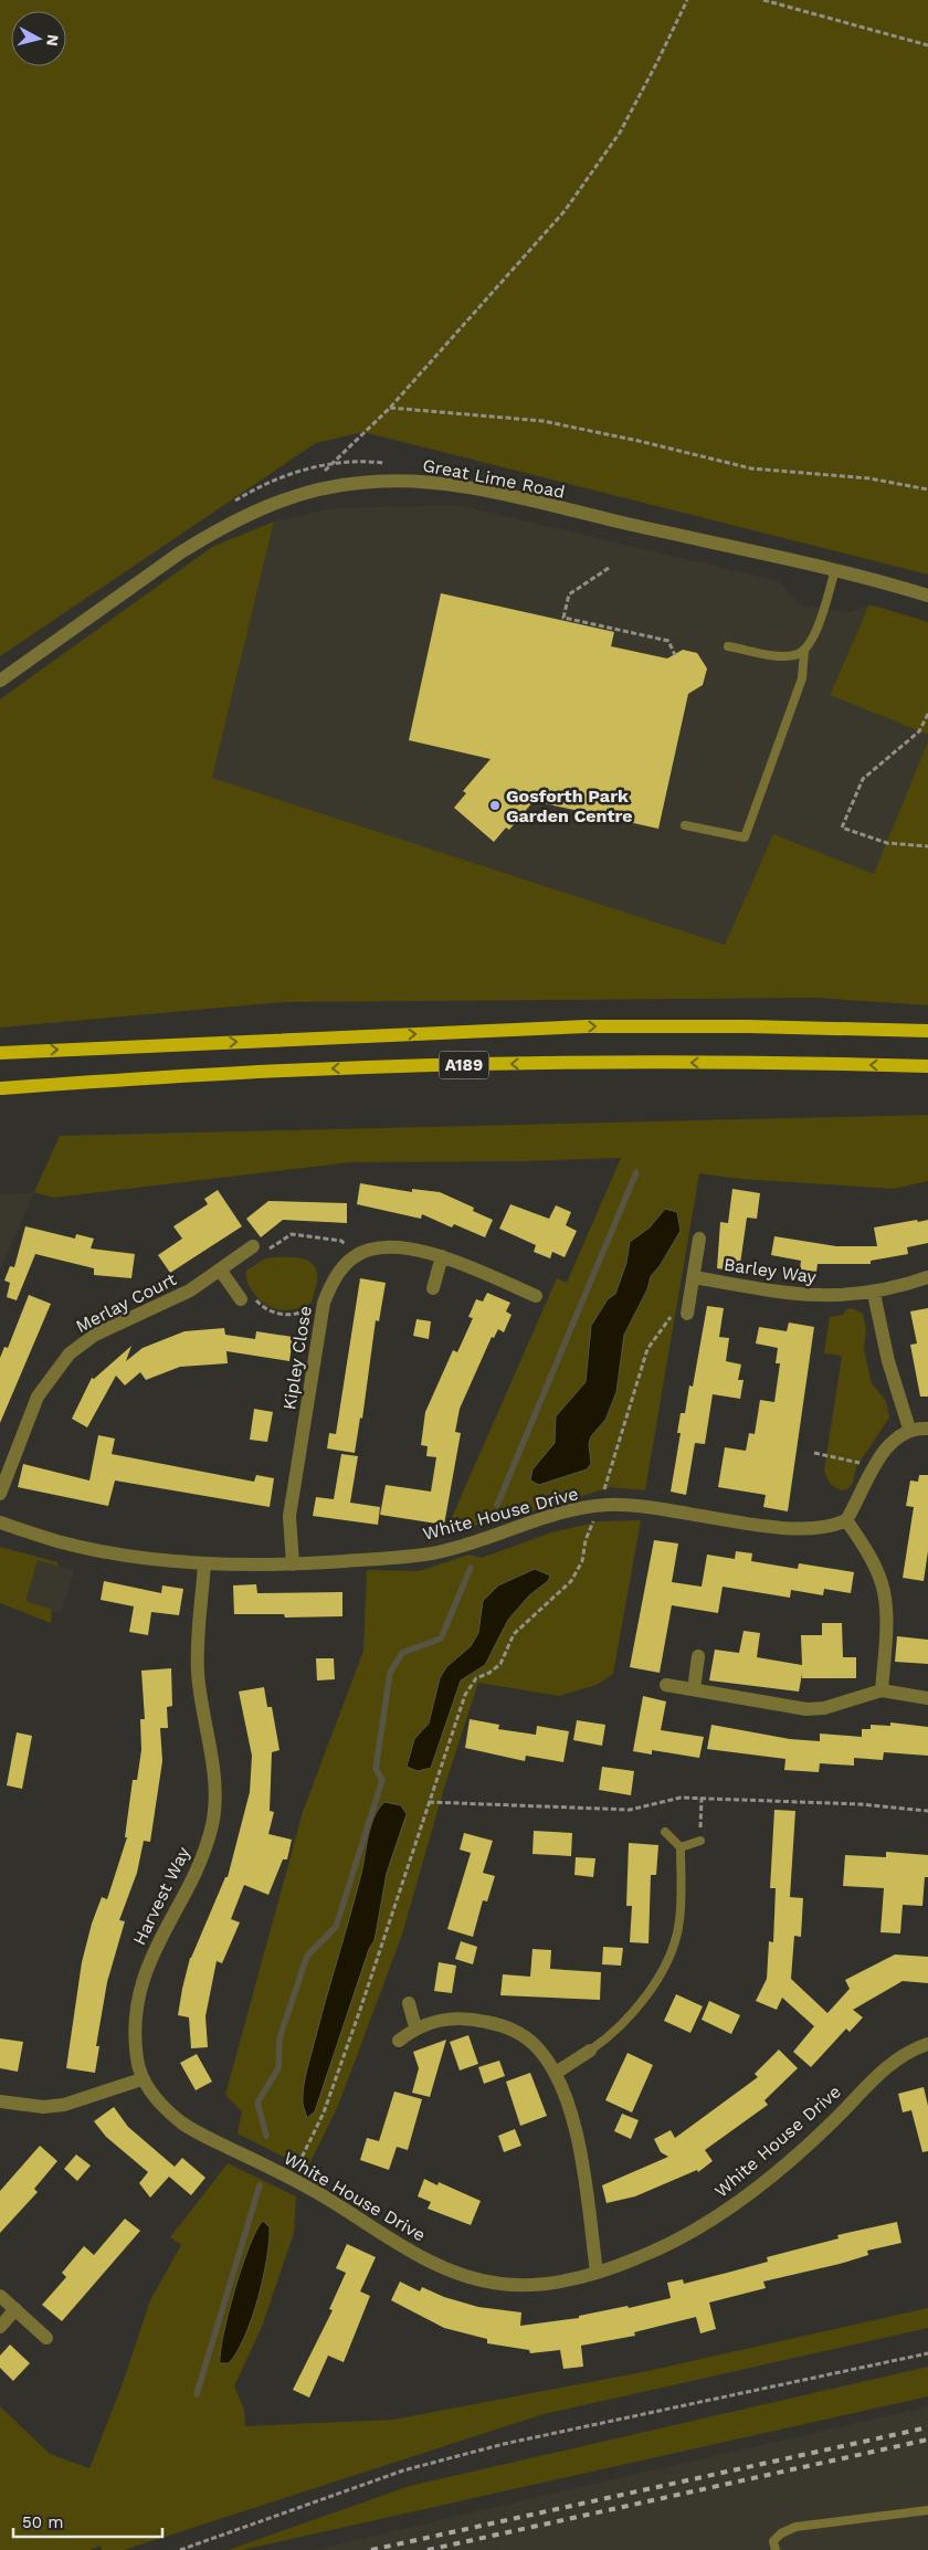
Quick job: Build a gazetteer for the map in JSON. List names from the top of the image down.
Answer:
{
  "streets": {
    "main road": ["A189"],
    "street": [
      "Great Lime Road",
      "Barley Way",
      "Merlay Court",
      "Kipley Close",
      "White House Drive",
      "Harvest Way"
    ]
  },
  "crossings": [
    ["Kipley Close", "White House Drive"],
    ["White House Drive", "Harvest Way"]
  ],
  "places": ["Gosforth Park Garden Centre"],
  "scale_bar": "50 m",
  "north": "right"
}
